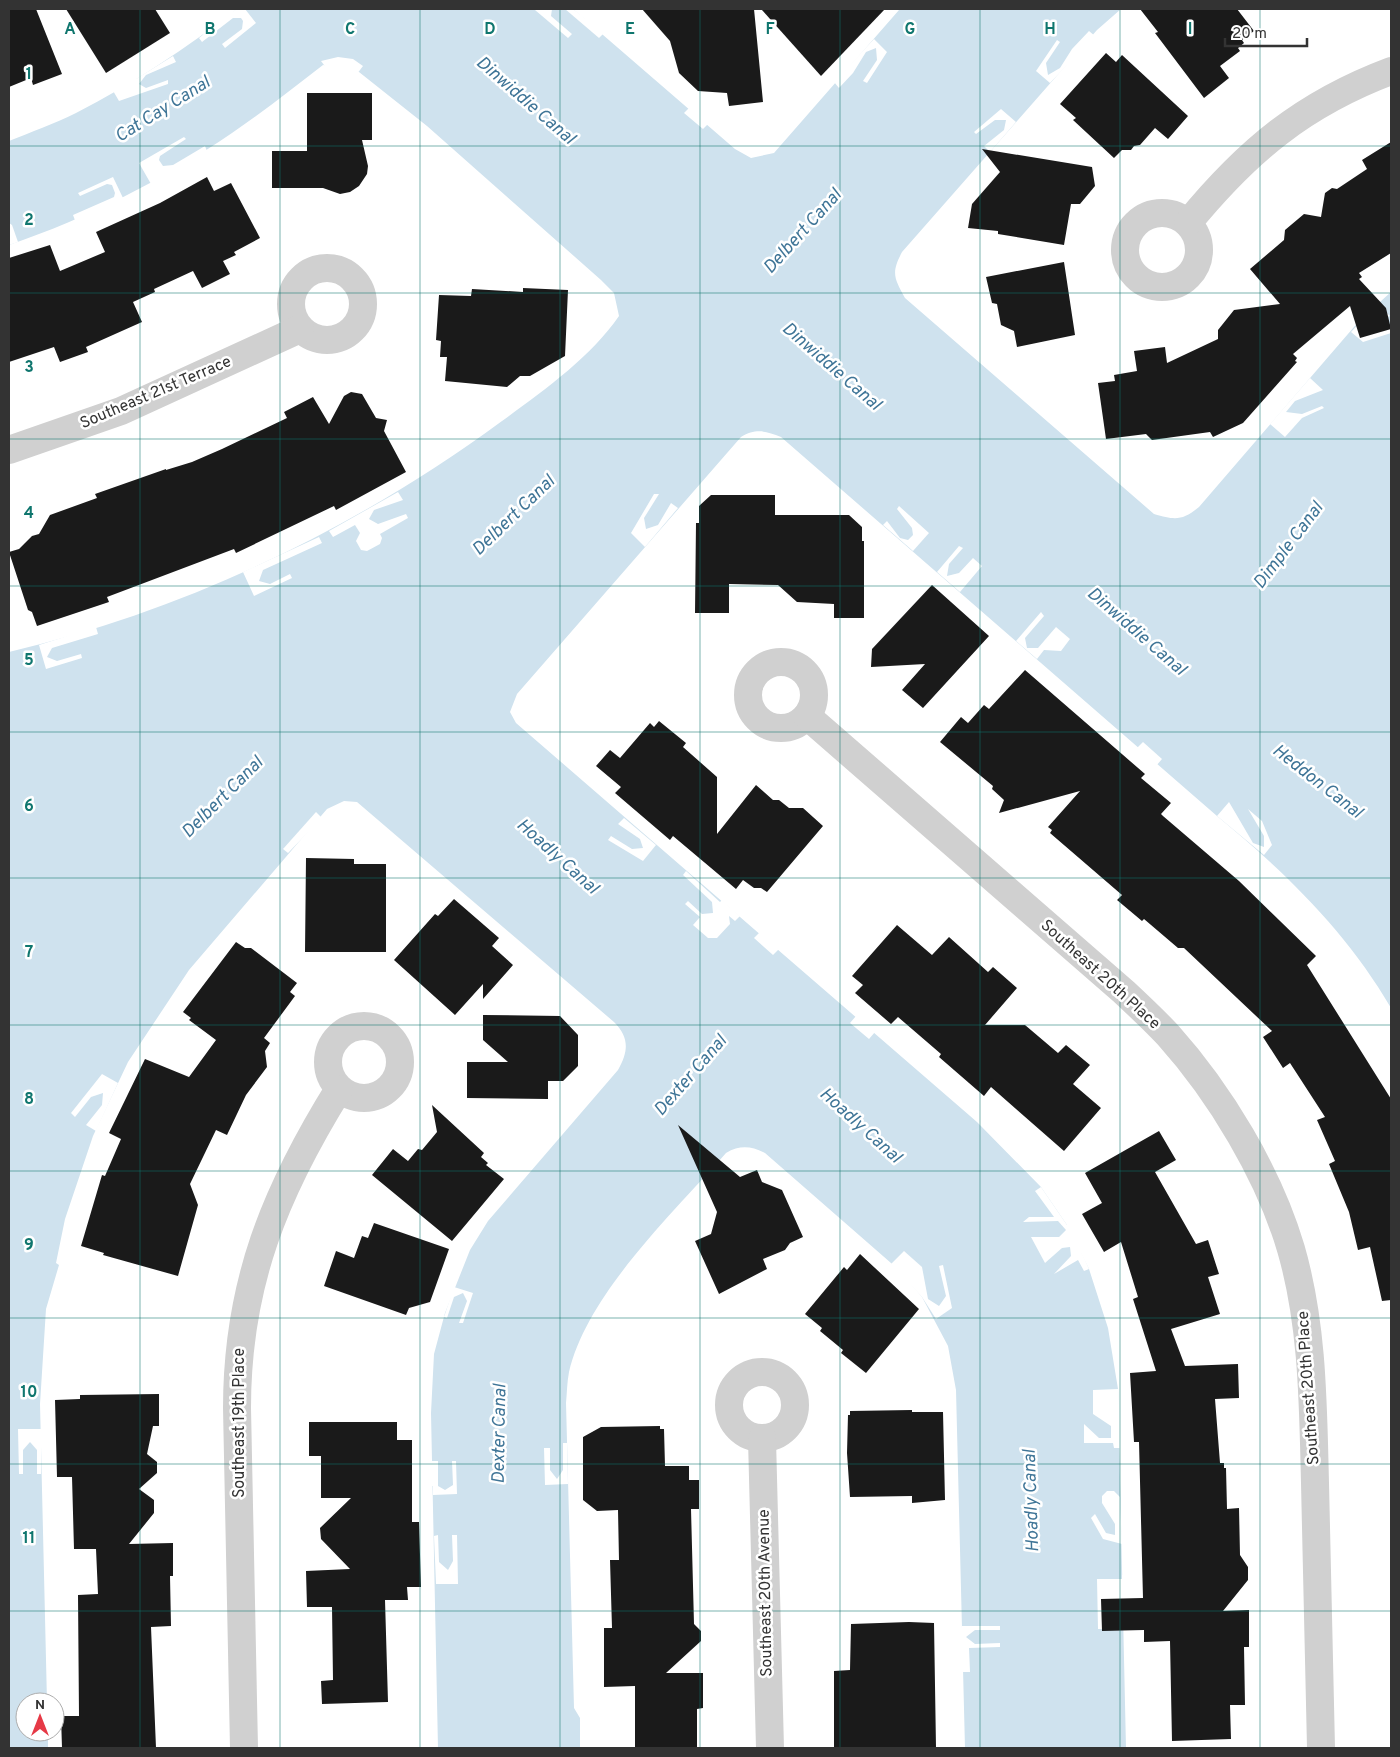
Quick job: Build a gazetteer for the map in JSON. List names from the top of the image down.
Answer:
{
  "streets": {
    "street": [
      "Southeast 21st Terrace",
      "Southeast 20th Place",
      "Southeast 19th Place",
      "Southeast 20th Avenue"
    ]
  },
  "water": [
    "Dinwiddie Canal",
    "Cat Cay Canal",
    "Delbert Canal",
    "Dimple Canal",
    "Heddon Canal",
    "Hoadly Canal",
    "Dexter Canal"
  ],
  "scale_bar": "20 m",
  "north": "top",
  "grid": {
    "columns": [
      "A",
      "B",
      "C",
      "D",
      "E",
      "F",
      "G",
      "H",
      "I"
    ],
    "rows": [
      "1",
      "2",
      "3",
      "4",
      "5",
      "6",
      "7",
      "8",
      "9",
      "10",
      "11"
    ]
  }
}
